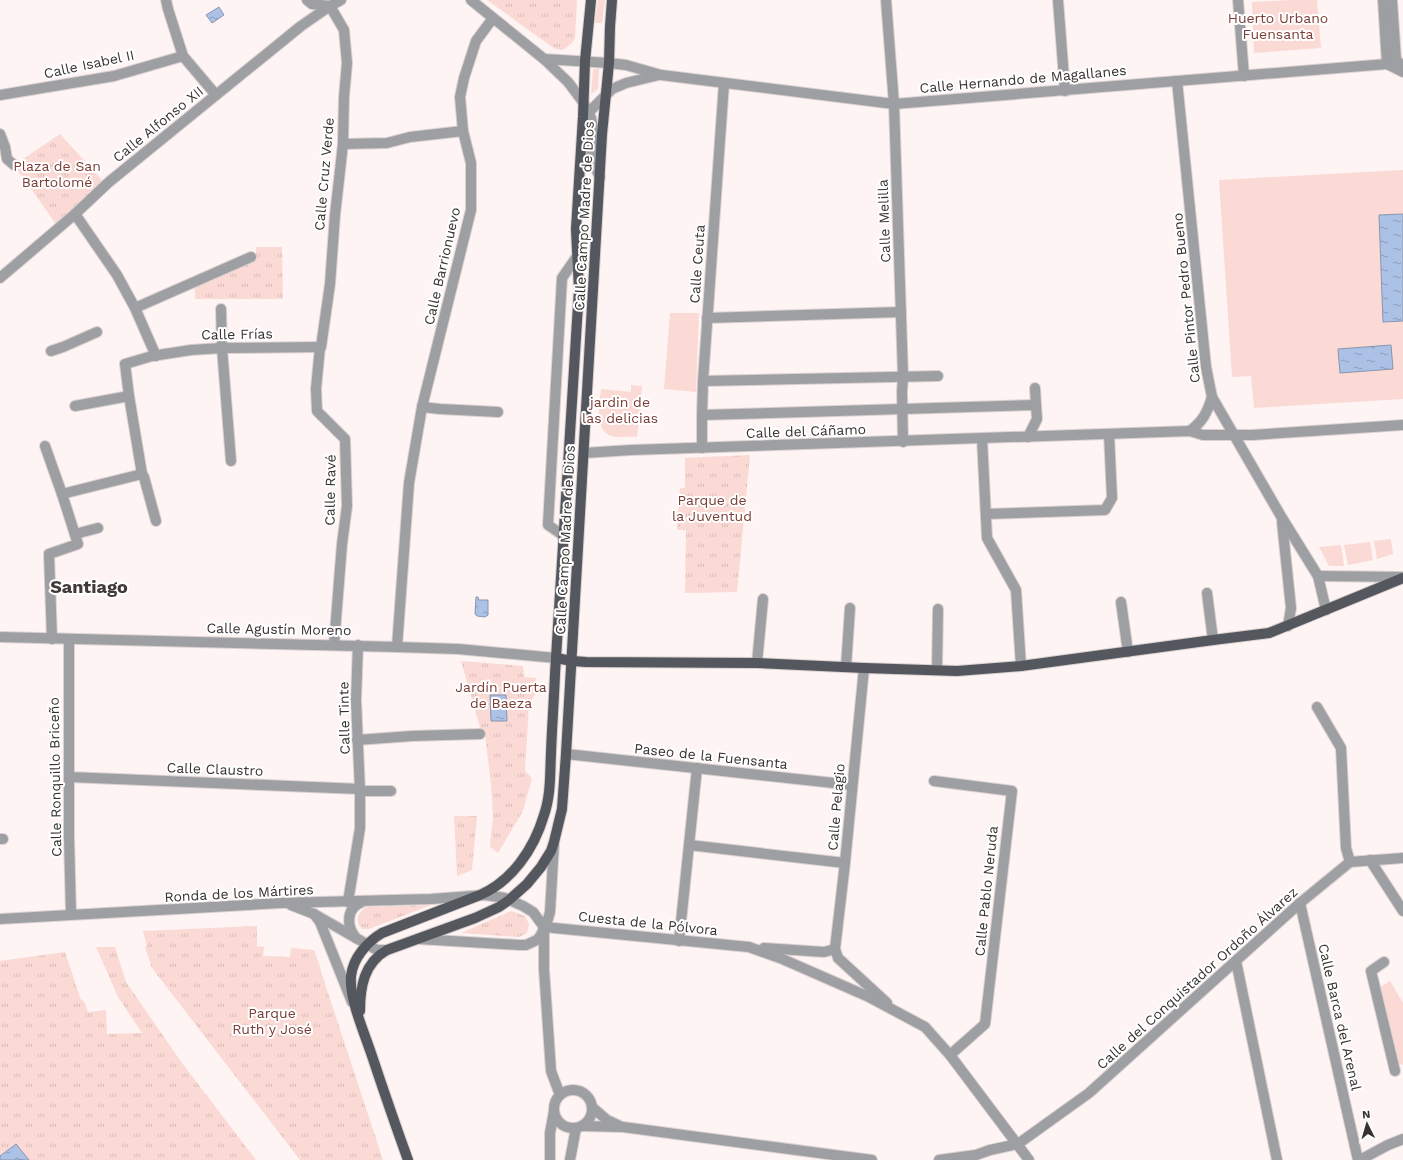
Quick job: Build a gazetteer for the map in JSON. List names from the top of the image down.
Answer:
{
  "streets": {
    "main road": ["Calle Campo Madre de Dios"],
    "street": [
      "Calle Isabel II",
      "Calle Hernando de Magallanes",
      "Calle Alfonso XII",
      "Calle Cruz Verde",
      "Calle Melilla",
      "Calle Ceuta",
      "Calle Barrionuevo",
      "Calle Pintor Pedro Bueno",
      "Calle Frías",
      "Calle del Cáñamo",
      "Calle Ravé",
      "Calle Agustín Moreno",
      "Calle Tinte",
      "Paseo de la Fuensanta",
      "Calle Claustro",
      "Calle Ronquillo Briceño",
      "Calle Pelagio",
      "Calle Pablo Neruda",
      "Ronda de los Mártires",
      "Cuesta de la Pólvora",
      "Calle del Conquistador Ordoño Álvarez",
      "Calle Barca del Arenal"
    ]
  },
  "crossings": [
    ["Calle Hernando de Magallanes", "Calle Campo Madre de Dios"],
    ["Calle Hernando de Magallanes", "Calle Melilla"],
    ["Calle Hernando de Magallanes", "Calle Ceuta"],
    ["Calle Hernando de Magallanes", "Calle Pintor Pedro Bueno"],
    ["Calle Alfonso XII", "Calle Cruz Verde"],
    ["Calle Cruz Verde", "Calle Frías"],
    ["Calle Cruz Verde", "Calle Ravé"],
    ["Calle Campo Madre de Dios", "Calle del Cáñamo"],
    ["Calle Campo Madre de Dios", "Calle Agustín Moreno"],
    ["Calle Campo Madre de Dios", "Paseo de la Fuensanta"],
    ["Calle Campo Madre de Dios", "Ronda de los Mártires"],
    ["Calle Campo Madre de Dios", "Cuesta de la Pólvora"],
    ["Calle Melilla", "Calle del Cáñamo"],
    ["Calle Ceuta", "Calle del Cáñamo"],
    ["Calle Barrionuevo", "Calle Agustín Moreno"],
    ["Calle Pintor Pedro Bueno", "Calle del Cáñamo"],
    ["Calle Frías", "Calle Ravé"],
    ["Calle Ravé", "Calle Agustín Moreno"],
    ["Calle Agustín Moreno", "Calle Tinte"],
    ["Calle Agustín Moreno", "Calle Ronquillo Briceño"],
    ["Calle Tinte", "Calle Claustro"],
    ["Calle Tinte", "Ronda de los Mártires"],
    ["Paseo de la Fuensanta", "Calle Pelagio"],
    ["Calle Claustro", "Calle Ronquillo Briceño"],
    ["Calle Ronquillo Briceño", "Ronda de los Mártires"],
    ["Calle Pelagio", "Cuesta de la Pólvora"],
    ["Calle Pablo Neruda", "Cuesta de la Pólvora"],
    ["Ronda de los Mártires", "Cuesta de la Pólvora"],
    ["Cuesta de la Pólvora", "Calle del Conquistador Ordoño Álvarez"],
    ["Calle del Conquistador Ordoño Álvarez", "Calle Barca del Arenal"]
  ],
  "districts": ["Santiago"],
  "parks": [
    "Huerto Urbano Fuensanta",
    "Plaza de San Bartolomé",
    "jardin de las delicias",
    "Parque de la Juventud",
    "Jardín Puerta de Baeza",
    "Parque Ruth y José"
  ],
  "north": "top"
}
